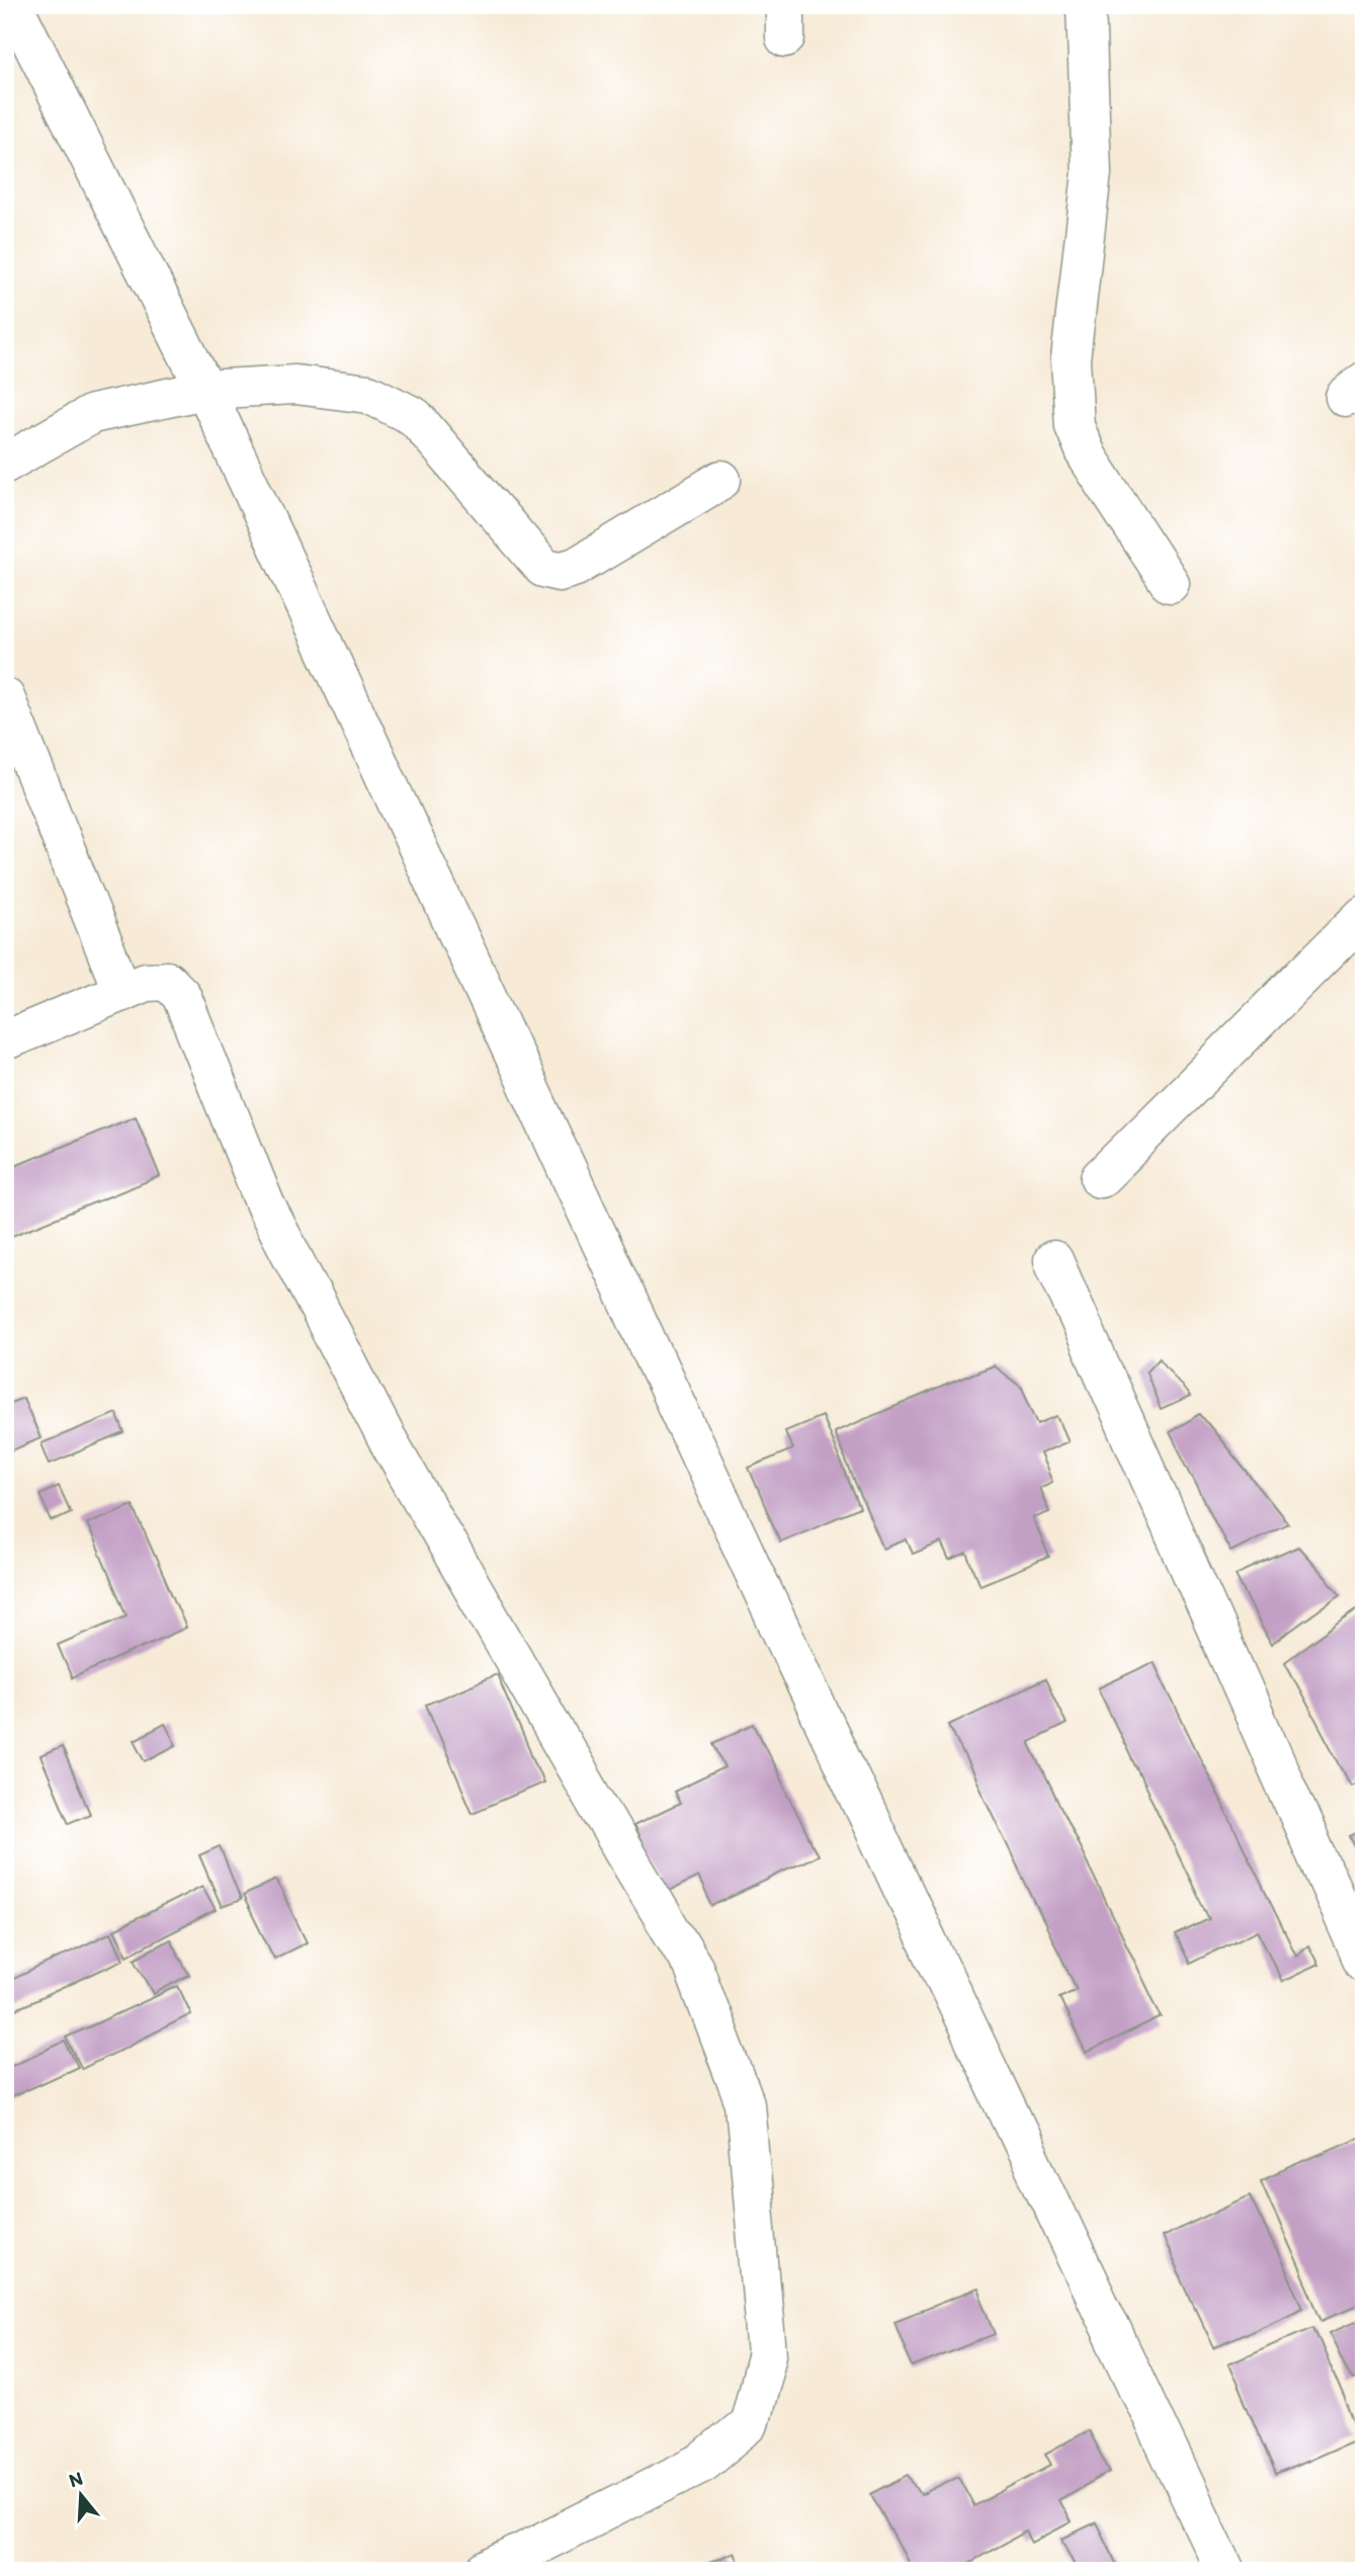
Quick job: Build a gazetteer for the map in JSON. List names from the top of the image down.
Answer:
{
  "north": "top"
}
